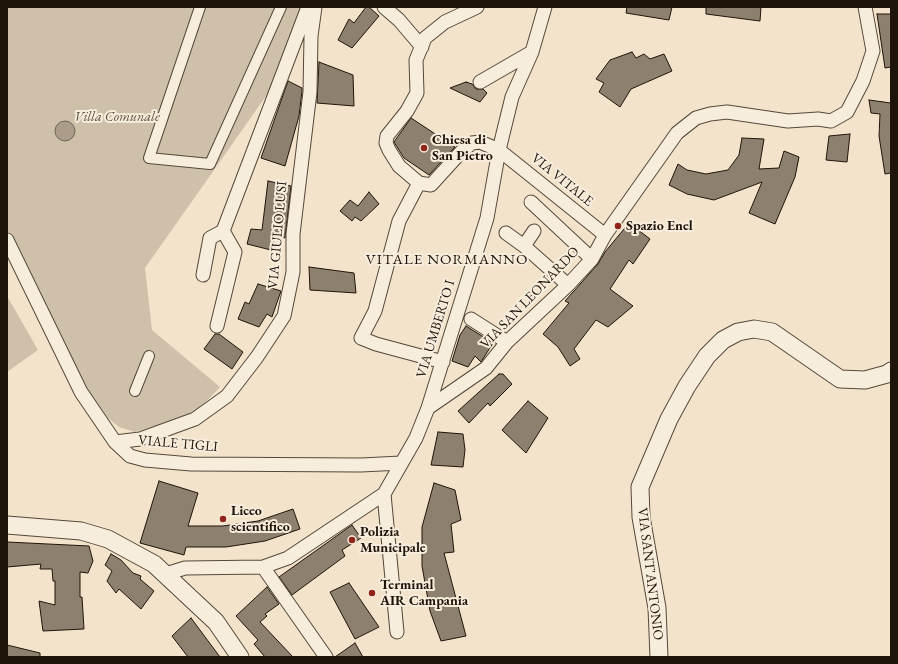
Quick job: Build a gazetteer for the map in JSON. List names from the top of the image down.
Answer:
{
  "streets": {
    "street": [
      "VIA VITALE",
      "VIA GIULIO LUSI",
      "VIA SAN LEONARDO",
      "VIA UMBERTO I",
      "VIALE TIGLI",
      "VIA SANT'ANTONIO"
    ]
  },
  "crossings": [
    ["VIA VITALE", "VIA SAN LEONARDO"],
    ["VIA VITALE", "VIA UMBERTO I"],
    ["VIA GIULIO LUSI", "VIALE TIGLI"],
    ["VIA SAN LEONARDO", "VIA UMBERTO I"]
  ],
  "districts": ["VITALE NORMANNO"],
  "parks": ["Villa Comunale"],
  "places": [
    "Chiesa di San Pietro",
    "Spazio Enel",
    "Liceo scientifico",
    "Polizia Municipale",
    "Terminal AIR Campania"
  ]
}
